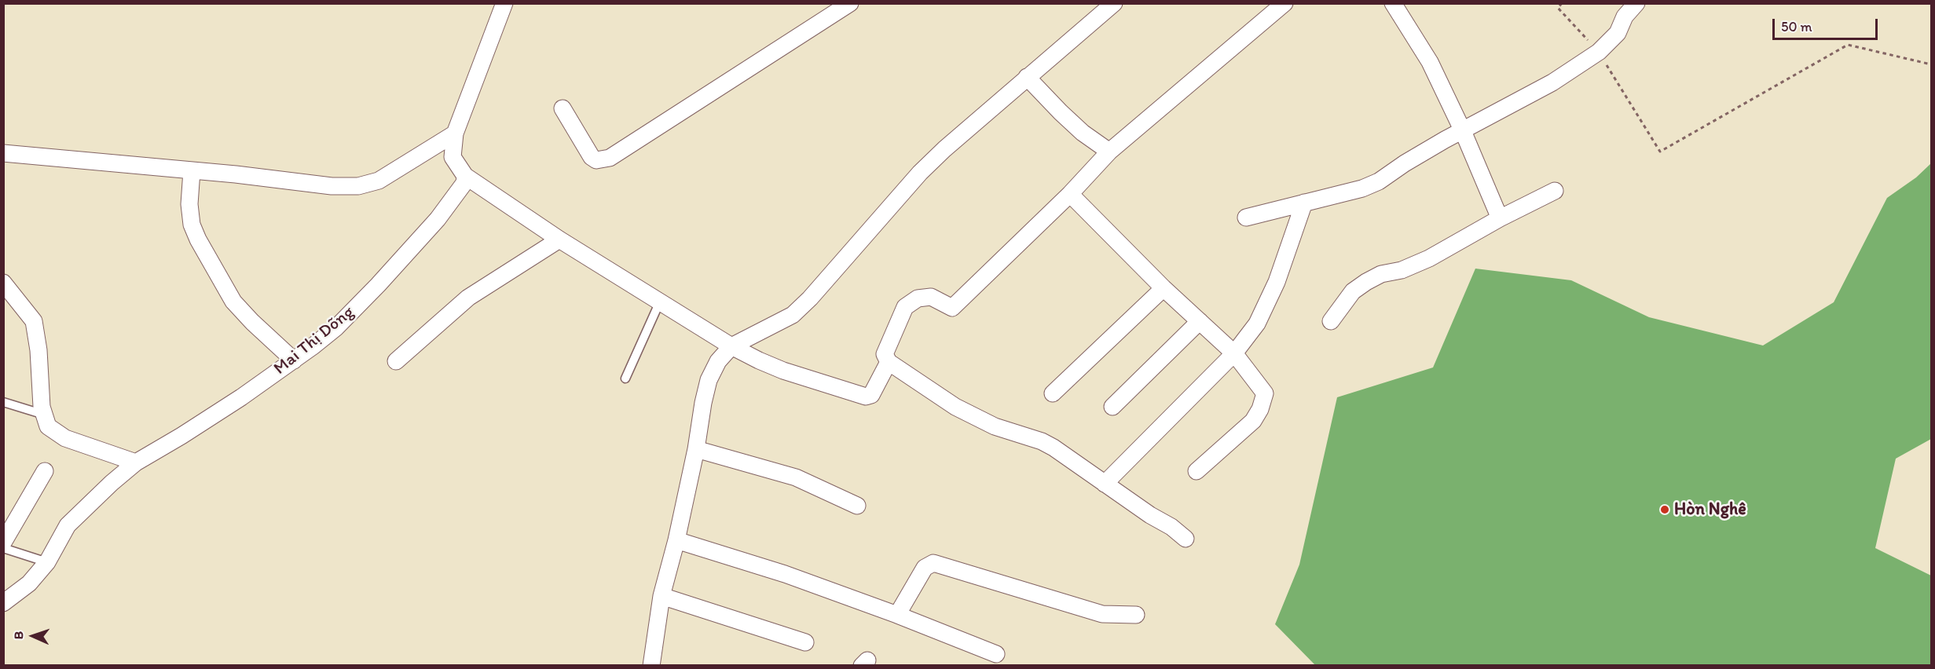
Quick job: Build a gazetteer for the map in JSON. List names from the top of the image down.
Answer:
{
  "streets": {
    "street": ["Mai Thị Dõng"]
  },
  "places": ["Hòn Nghê"],
  "scale_bar": "50 m",
  "north": "left"
}
